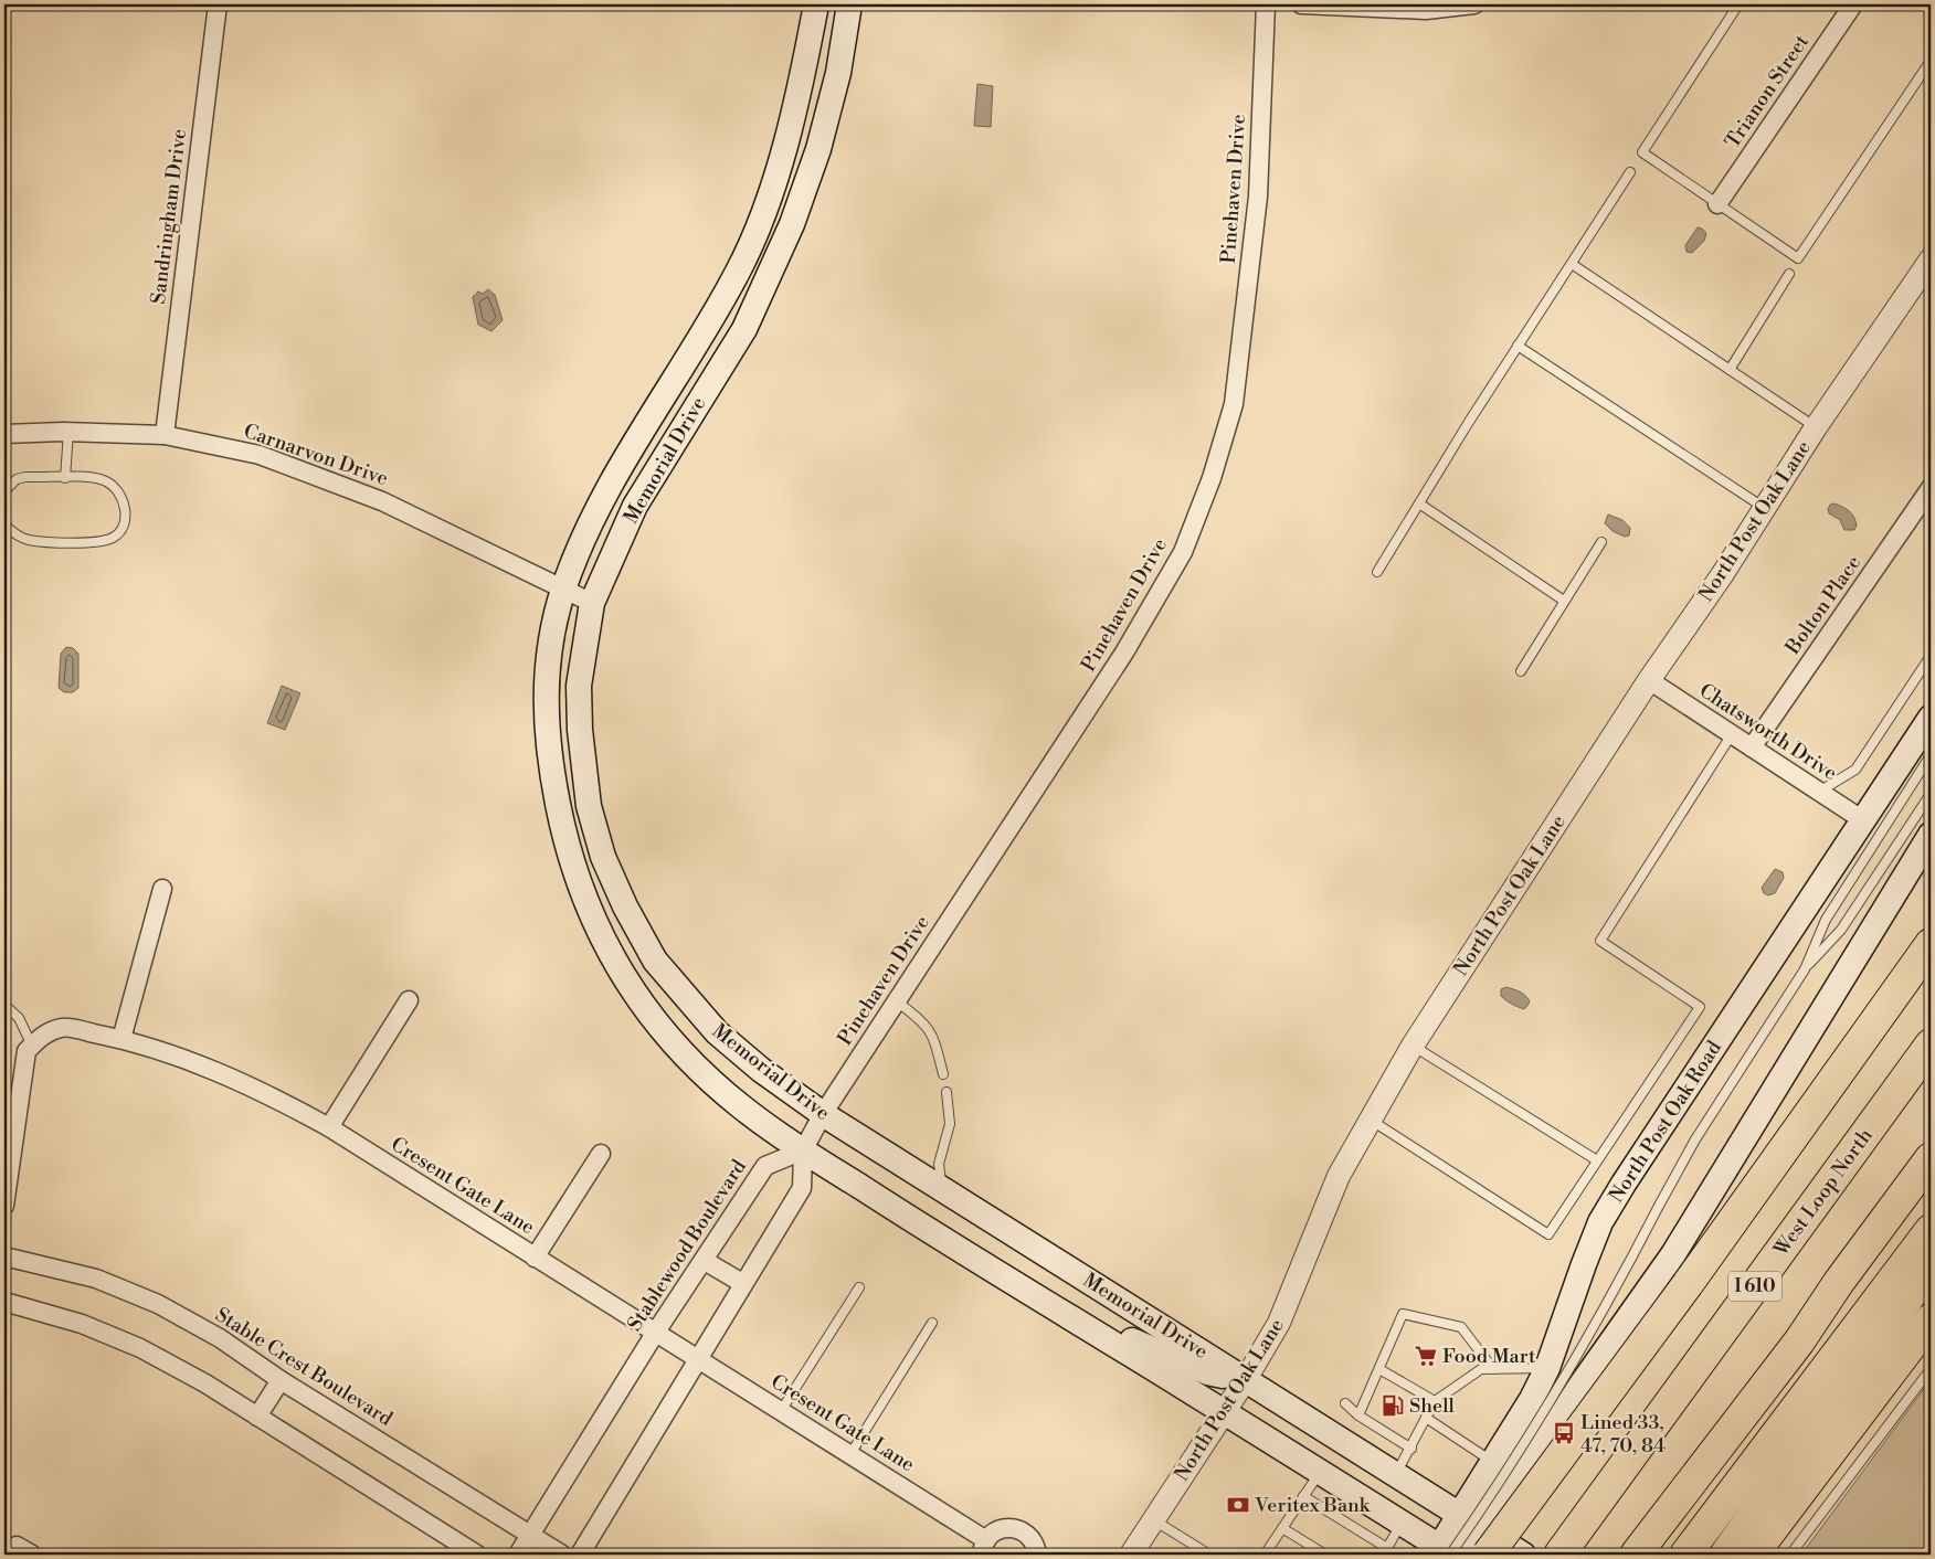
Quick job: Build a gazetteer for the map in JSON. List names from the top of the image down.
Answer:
{
  "streets": {
    "highway": ["West Loop North", "I 610"],
    "main road": ["Memorial Drive", "North Post Oak Road"],
    "street": [
      "Trianon Street",
      "Pinehaven Drive",
      "Sandringham Drive",
      "Carnarvon Drive",
      "North Post Oak Lane",
      "Bolton Place",
      "Chatsworth Drive",
      "Cresent Gate Lane",
      "Stablewood Boulevard",
      "Stable Crest Boulevard"
    ]
  },
  "crossings": [
    ["Pinehaven Drive", "Memorial Drive"],
    ["Pinehaven Drive", "Stablewood Boulevard"],
    ["Sandringham Drive", "Carnarvon Drive"],
    ["Carnarvon Drive", "Memorial Drive"],
    ["Memorial Drive", "North Post Oak Lane"],
    ["Memorial Drive", "North Post Oak Road"],
    ["Memorial Drive", "Stablewood Boulevard"],
    ["North Post Oak Lane", "Chatsworth Drive"],
    ["Bolton Place", "Chatsworth Drive"],
    ["Chatsworth Drive", "North Post Oak Road"],
    ["Cresent Gate Lane", "Stablewood Boulevard"],
    ["Stablewood Boulevard", "Stable Crest Boulevard"]
  ],
  "places": {
    "supermarket": ["Food Mart"],
    "fuel station": ["Shell"],
    "bus stop": ["Lined 33, 47, 70, 84"],
    "bank": ["Veritex Bank"]
  }
}
